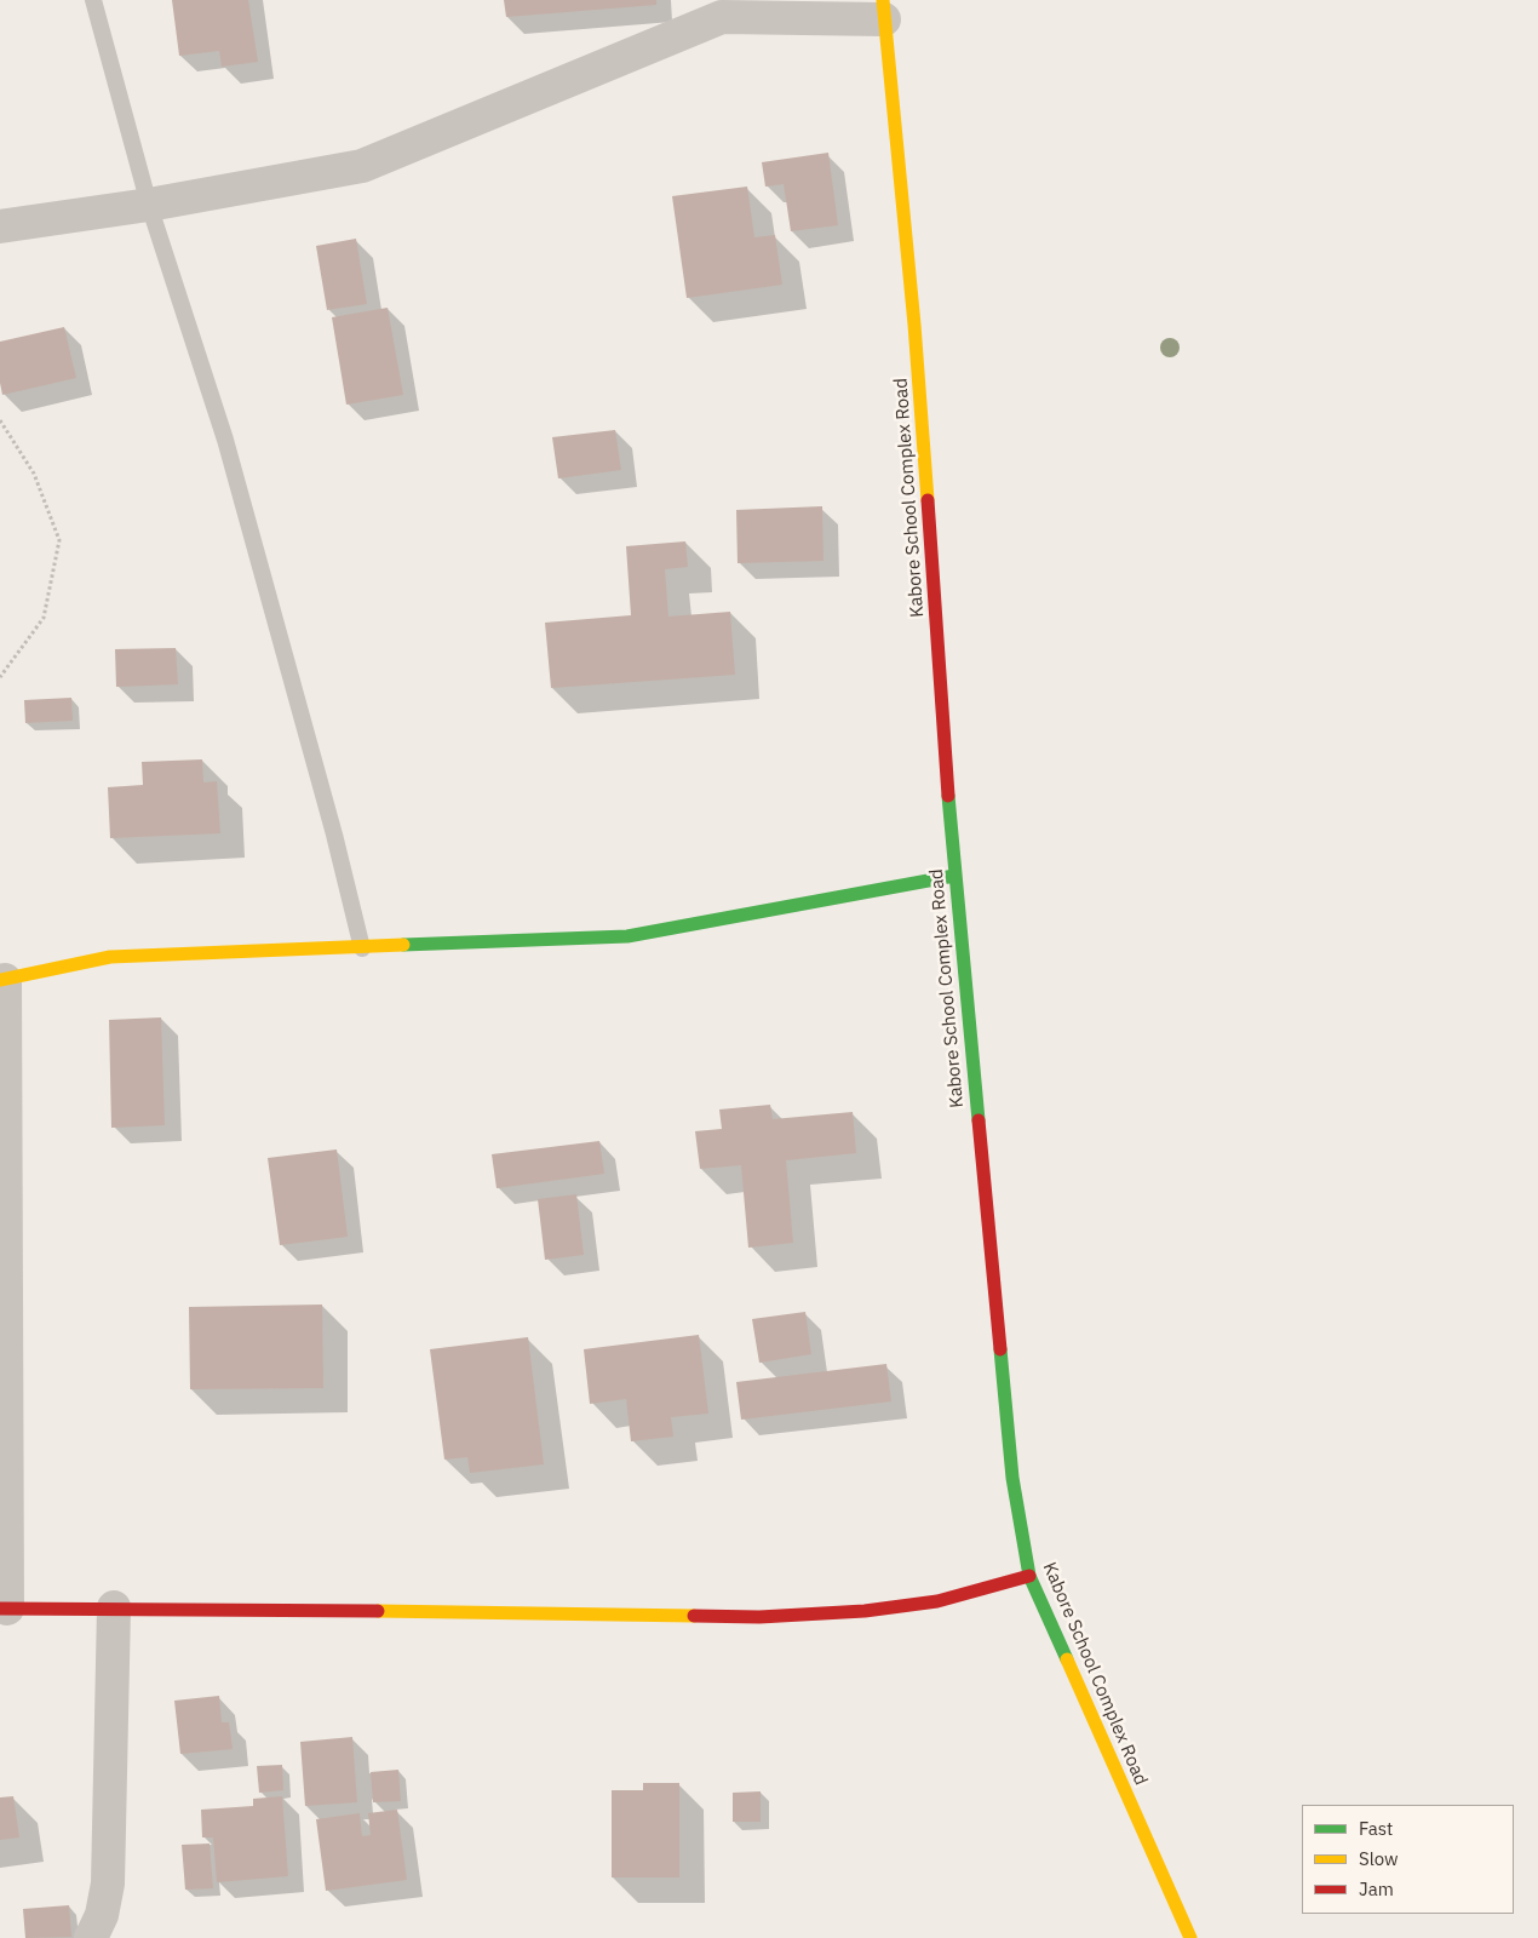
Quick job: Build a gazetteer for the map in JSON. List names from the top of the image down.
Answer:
{
  "streets": {
    "street": ["Kabore School Complex Road"]
  },
  "legend": ["Fast", "Slow", "Jam"]
}
